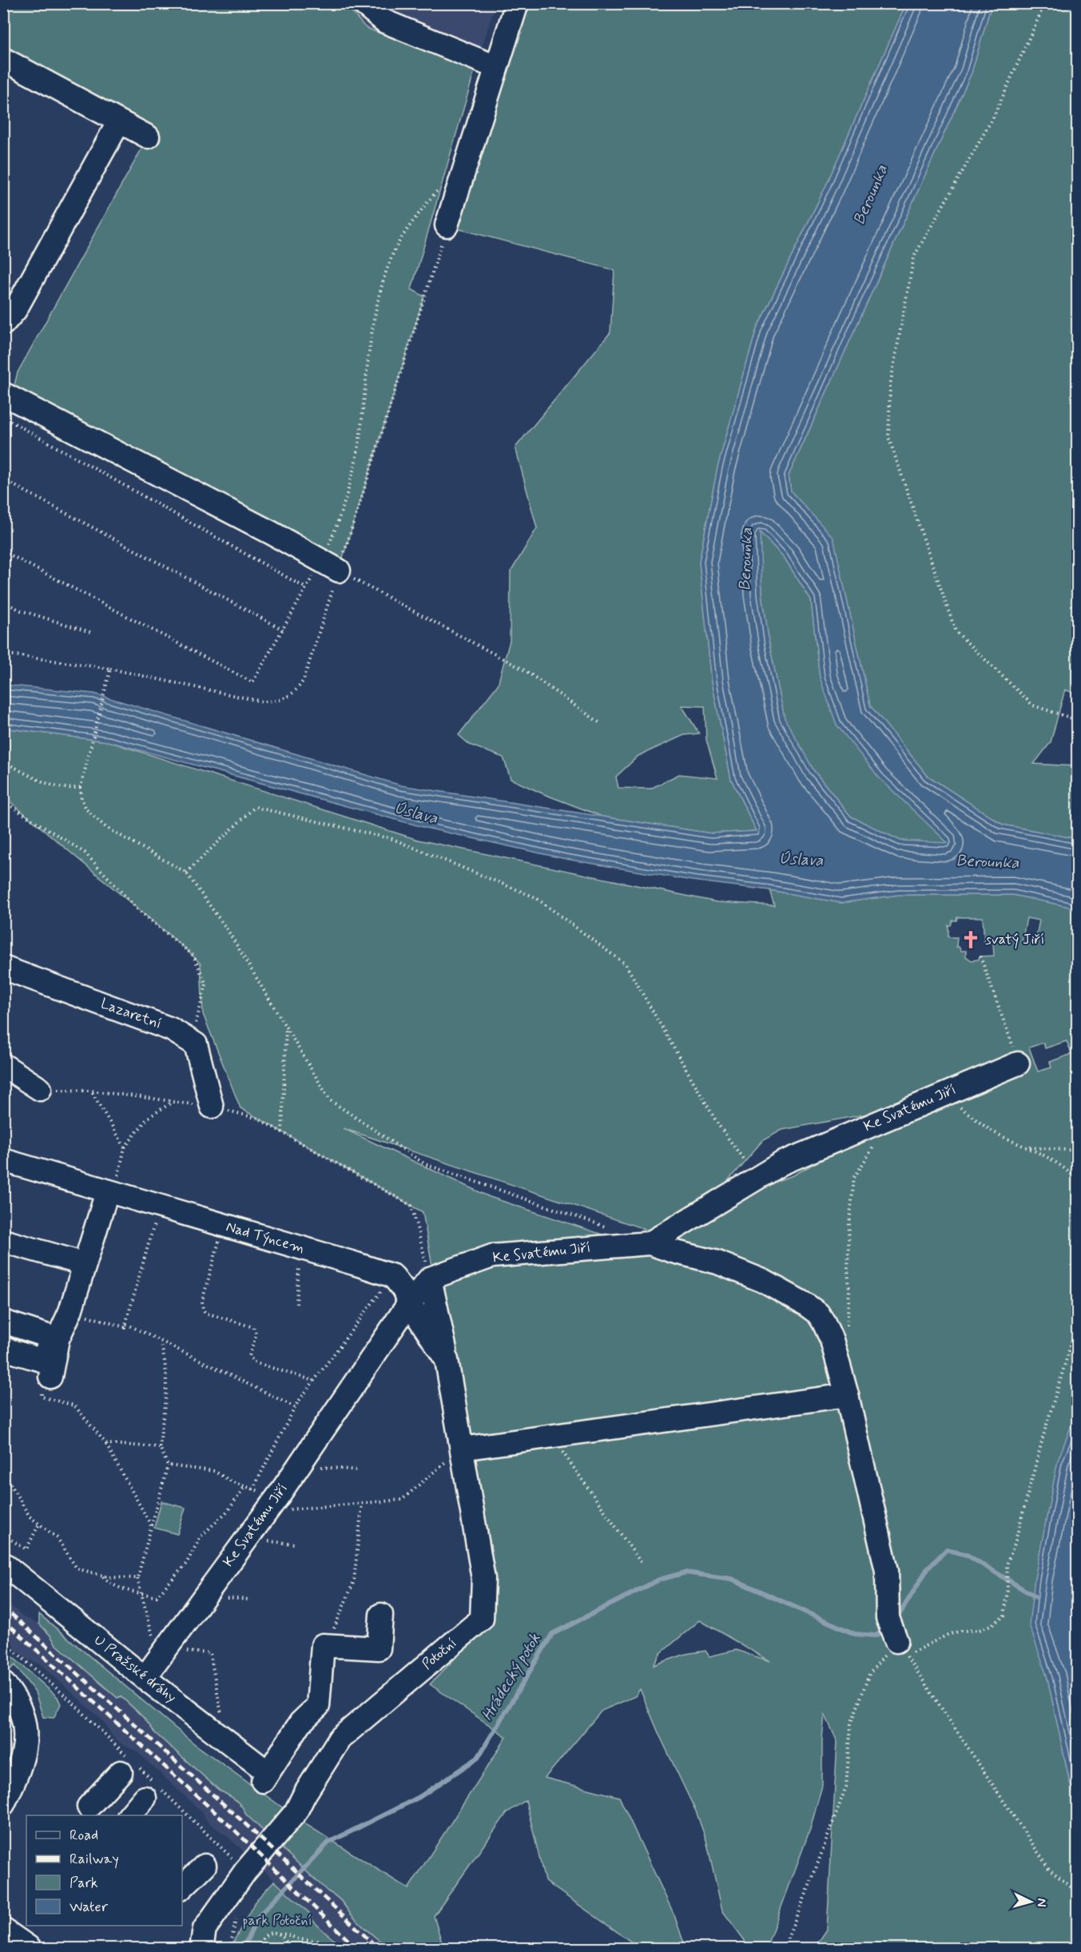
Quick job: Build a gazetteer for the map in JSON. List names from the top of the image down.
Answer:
{
  "streets": {
    "street": [
      "Lazaretní",
      "Ke Svatému Jiří",
      "Nad Týncem",
      "Potoční",
      "U Pražské dráhy"
    ]
  },
  "crossings": [
    ["Ke Svatému Jiří", "Potoční"],
    ["Ke Svatému Jiří", "U Pražské dráhy"]
  ],
  "water": ["Berounka", "Úslava", "Hrádecký potok"],
  "parks": ["park Potoční"],
  "places": {
    "church": ["svatý Jiří"]
  },
  "legend": [
    "Road",
    "Railway",
    "Park",
    "Water"
  ],
  "north": "right"
}
